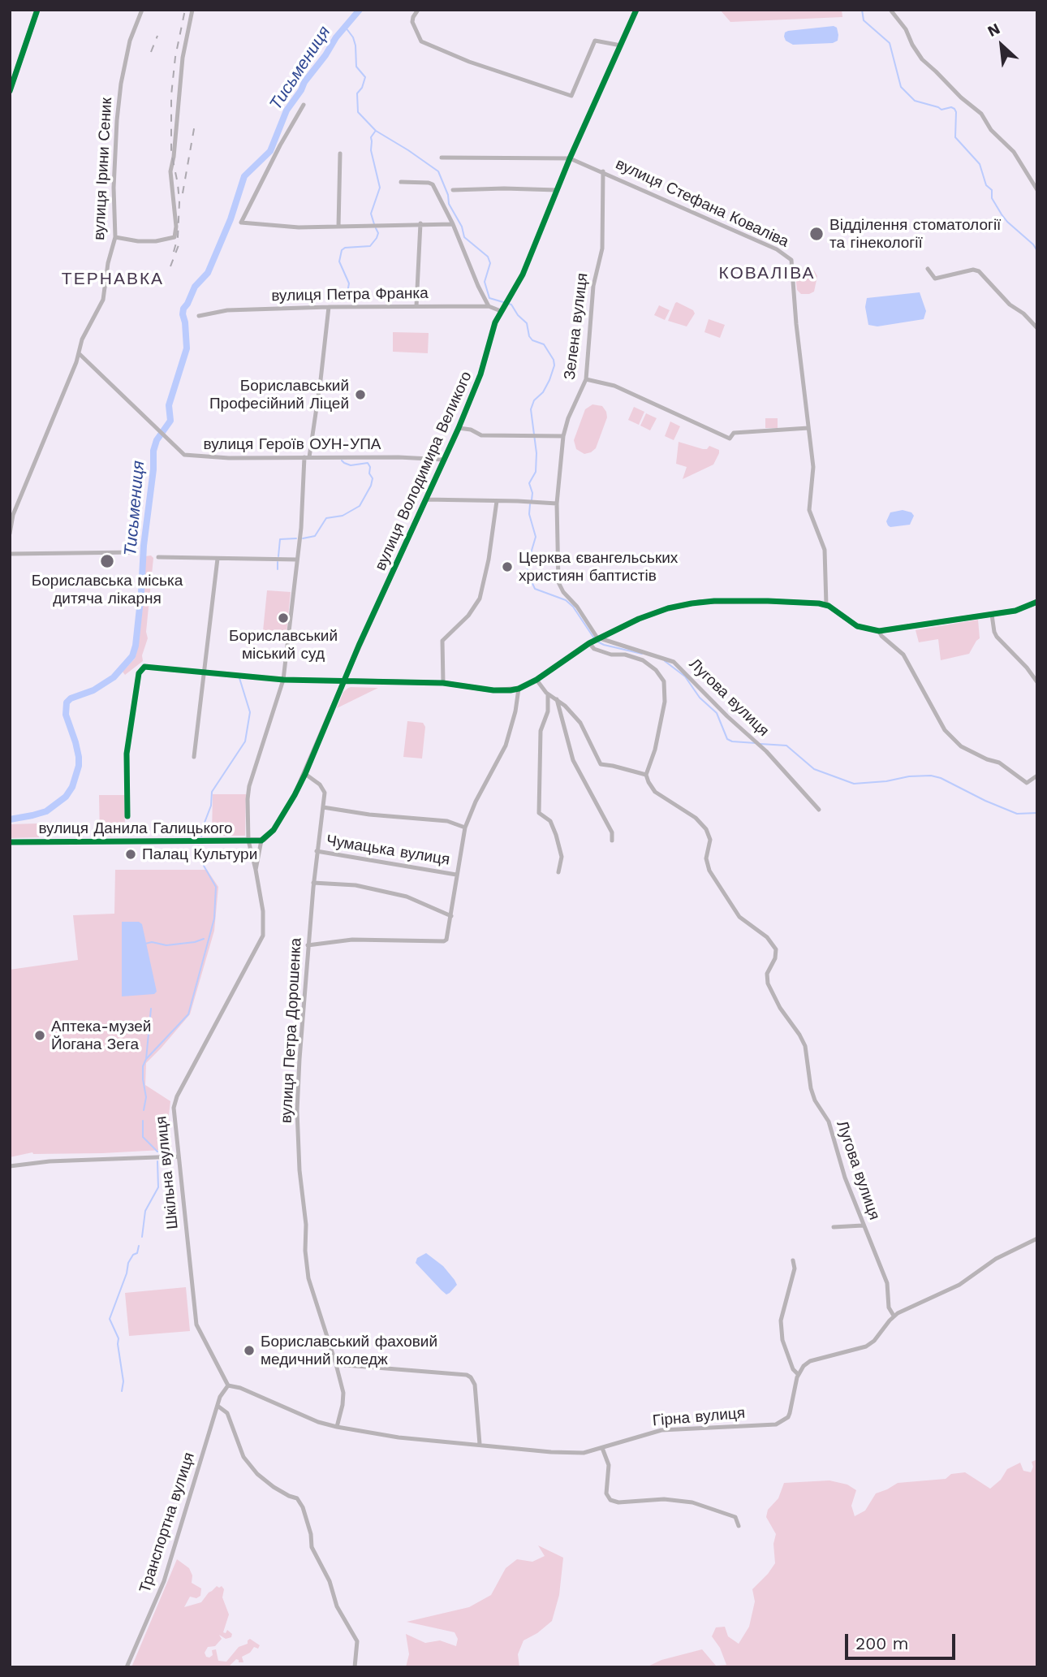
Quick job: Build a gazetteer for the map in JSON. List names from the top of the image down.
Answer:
{
  "streets": {
    "main road": ["вулиця Володимира Великого", "вулиця Данила Галицького"],
    "street": [
      "вулиця Ірини Сеник",
      "вулиця Стефана Коваліва",
      "вулиця Петра Франка",
      "Зелена вулиця",
      "вулиця Героїв ОУН-УПА",
      "Лугова вулиця",
      "Чумацька вулиця",
      "вулиця Петра Дорошенка",
      "Шкільна вулиця",
      "Гірна вулиця",
      "Транспортна вулиця"
    ]
  },
  "crossings": [
    ["вулиця Ірини Сеник", "вулиця Героїв ОУН-УПА"],
    ["вулиця Стефана Коваліва", "Зелена вулиця"],
    ["вулиця Стефана Коваліва", "вулиця Володимира Великого"],
    ["вулиця Петра Франка", "вулиця Володимира Великого"],
    ["вулиця Петра Франка", "Шкільна вулиця"],
    ["Зелена вулиця", "Лугова вулиця"],
    ["вулиця Героїв ОУН-УПА", "вулиця Володимира Великого"],
    ["вулиця Героїв ОУН-УПА", "Шкільна вулиця"],
    ["вулиця Володимира Великого", "вулиця Данила Галицького"],
    ["вулиця Володимира Великого", "вулиця Петра Дорошенка"],
    ["вулиця Володимира Великого", "Шкільна вулиця"],
    ["вулиця Данила Галицького", "Шкільна вулиця"],
    ["Чумацька вулиця", "вулиця Петра Дорошенка"],
    ["вулиця Петра Дорошенка", "Гірна вулиця"],
    ["Шкільна вулиця", "Гірна вулиця"],
    ["Шкільна вулиця", "Транспортна вулиця"],
    ["Гірна вулиця", "Транспортна вулиця"]
  ],
  "districts": ["КОВАЛІВА", "ТЕРНАВКА"],
  "water": ["Тисьмениця"],
  "places": [
    "Відділення стоматології та гінекології",
    "Бориславський Професійний Ліцей",
    "Бориславська міська дитяча лікарня",
    "Церква євангельських християн баптистів",
    "Бориславський міський суд",
    "Палац Культури",
    "Аптека-музей Йогана Зега",
    "Бориславський фаховий медичний коледж"
  ],
  "scale_bar": "200 m",
  "north": "top left"
}
